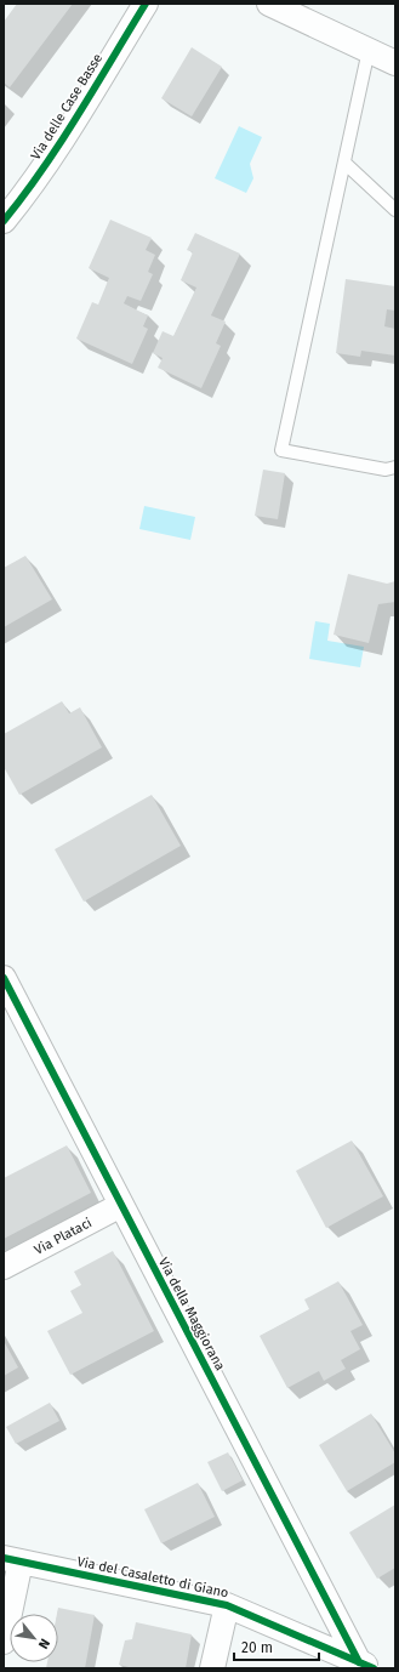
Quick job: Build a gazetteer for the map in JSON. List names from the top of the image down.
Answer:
{
  "streets": {
    "street": [
      "Via delle Case Basse",
      "Via Plataci",
      "Via della Maggiorana",
      "Via del Casaletto di Giano"
    ]
  },
  "crossings": [
    ["Via Plataci", "Via della Maggiorana"],
    ["Via della Maggiorana", "Via del Casaletto di Giano"]
  ],
  "scale_bar": "20 m",
  "north": "bottom right"
}
